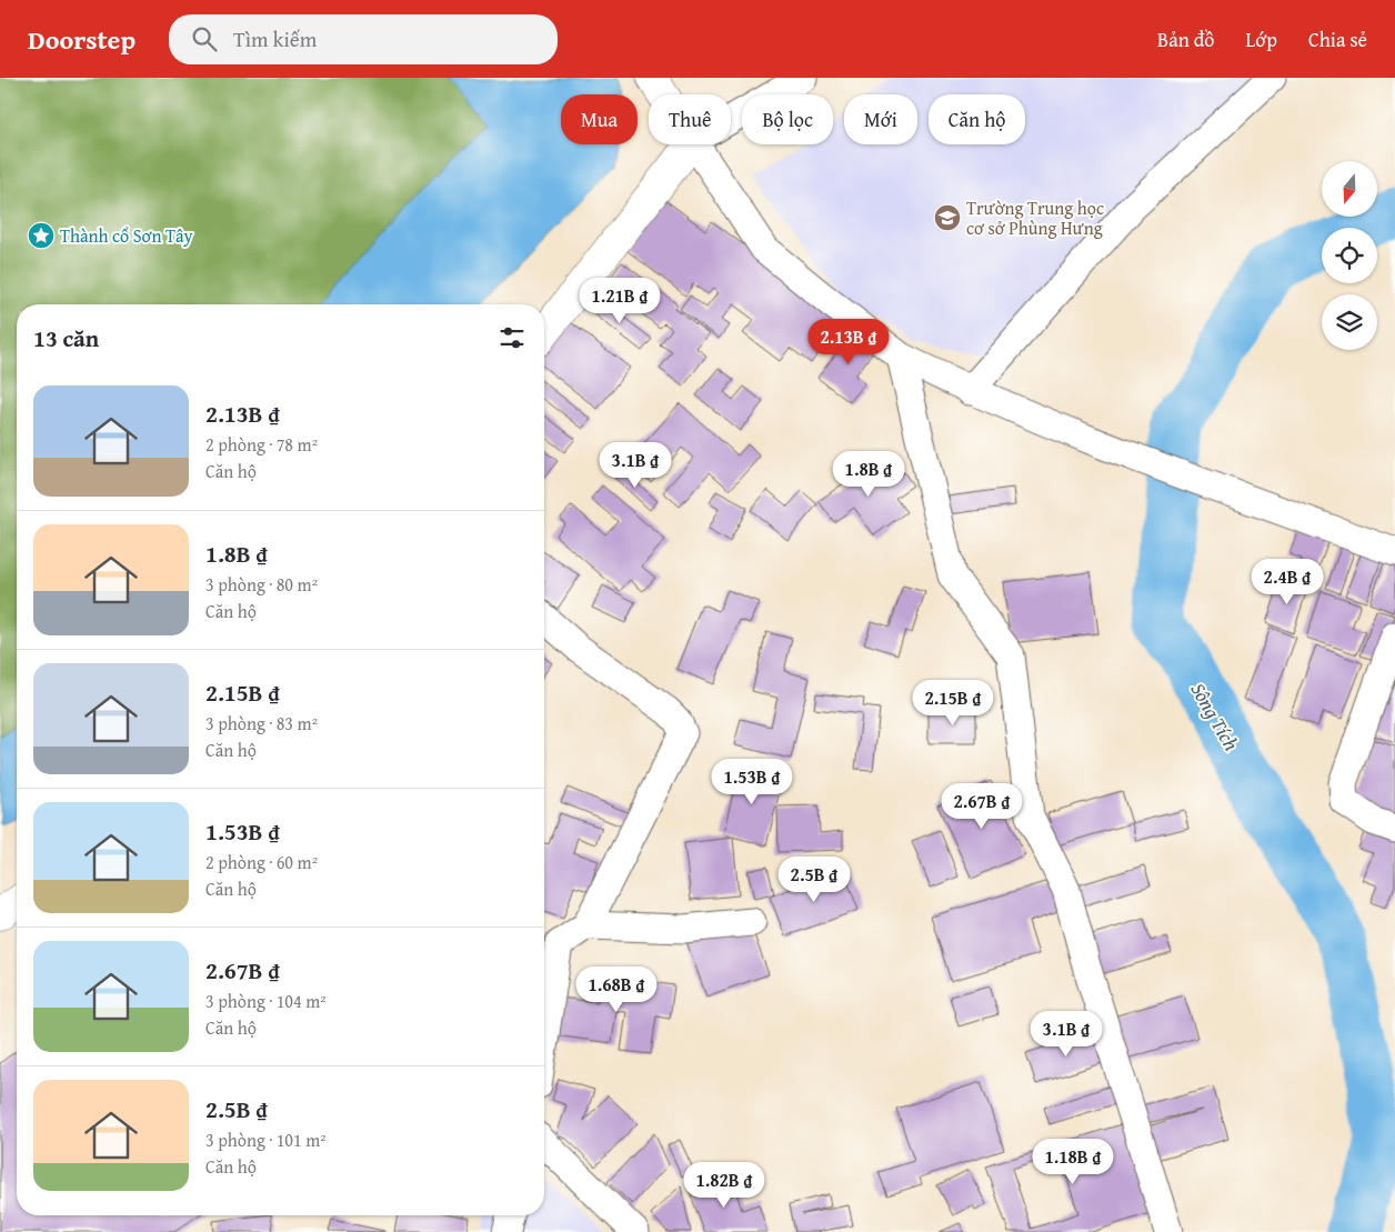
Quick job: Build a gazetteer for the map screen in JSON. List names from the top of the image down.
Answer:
{
  "water": ["Sông Tích"],
  "places": {
    "school or university": ["Trường Trung học cơ sở Phùng Hưng"],
    "place": ["Thành cổ Sơn Tây"]
  },
  "north": "bottom",
  "page": {
    "header": "Doorstep",
    "search": "Tìm kiếm",
    "nav": ["Bản đồ", "Lớp", "Chia sẻ"],
    "chip": [
      "Mua",
      "Thuê",
      "Bộ lọc",
      "Mới",
      "Căn hộ"
    ],
    "price": [
      "1.21B ₫",
      "2.13B ₫",
      "3.1B ₫",
      "1.8B ₫",
      "2.4B ₫",
      "2.15B ₫",
      "1.53B ₫",
      "2.67B ₫",
      "2.5B ₫",
      "1.68B ₫",
      "3.1B ₫",
      "1.18B ₫",
      "1.82B ₫"
    ],
    "heading": "13 căn",
    "list": [
      {
        "name": "2.13B ₫",
        "note": "2 phòng · 78 m² · Căn hộ"
      },
      {
        "name": "1.8B ₫",
        "note": "3 phòng · 80 m² · Căn hộ"
      },
      {
        "name": "2.15B ₫",
        "note": "3 phòng · 83 m² · Căn hộ"
      },
      {
        "name": "1.53B ₫",
        "note": "2 phòng · 60 m² · Căn hộ"
      },
      {
        "name": "2.67B ₫",
        "note": "3 phòng · 104 m² · Căn hộ"
      },
      {
        "name": "2.5B ₫",
        "note": "3 phòng · 101 m² · Căn hộ"
      }
    ]
  }
}
